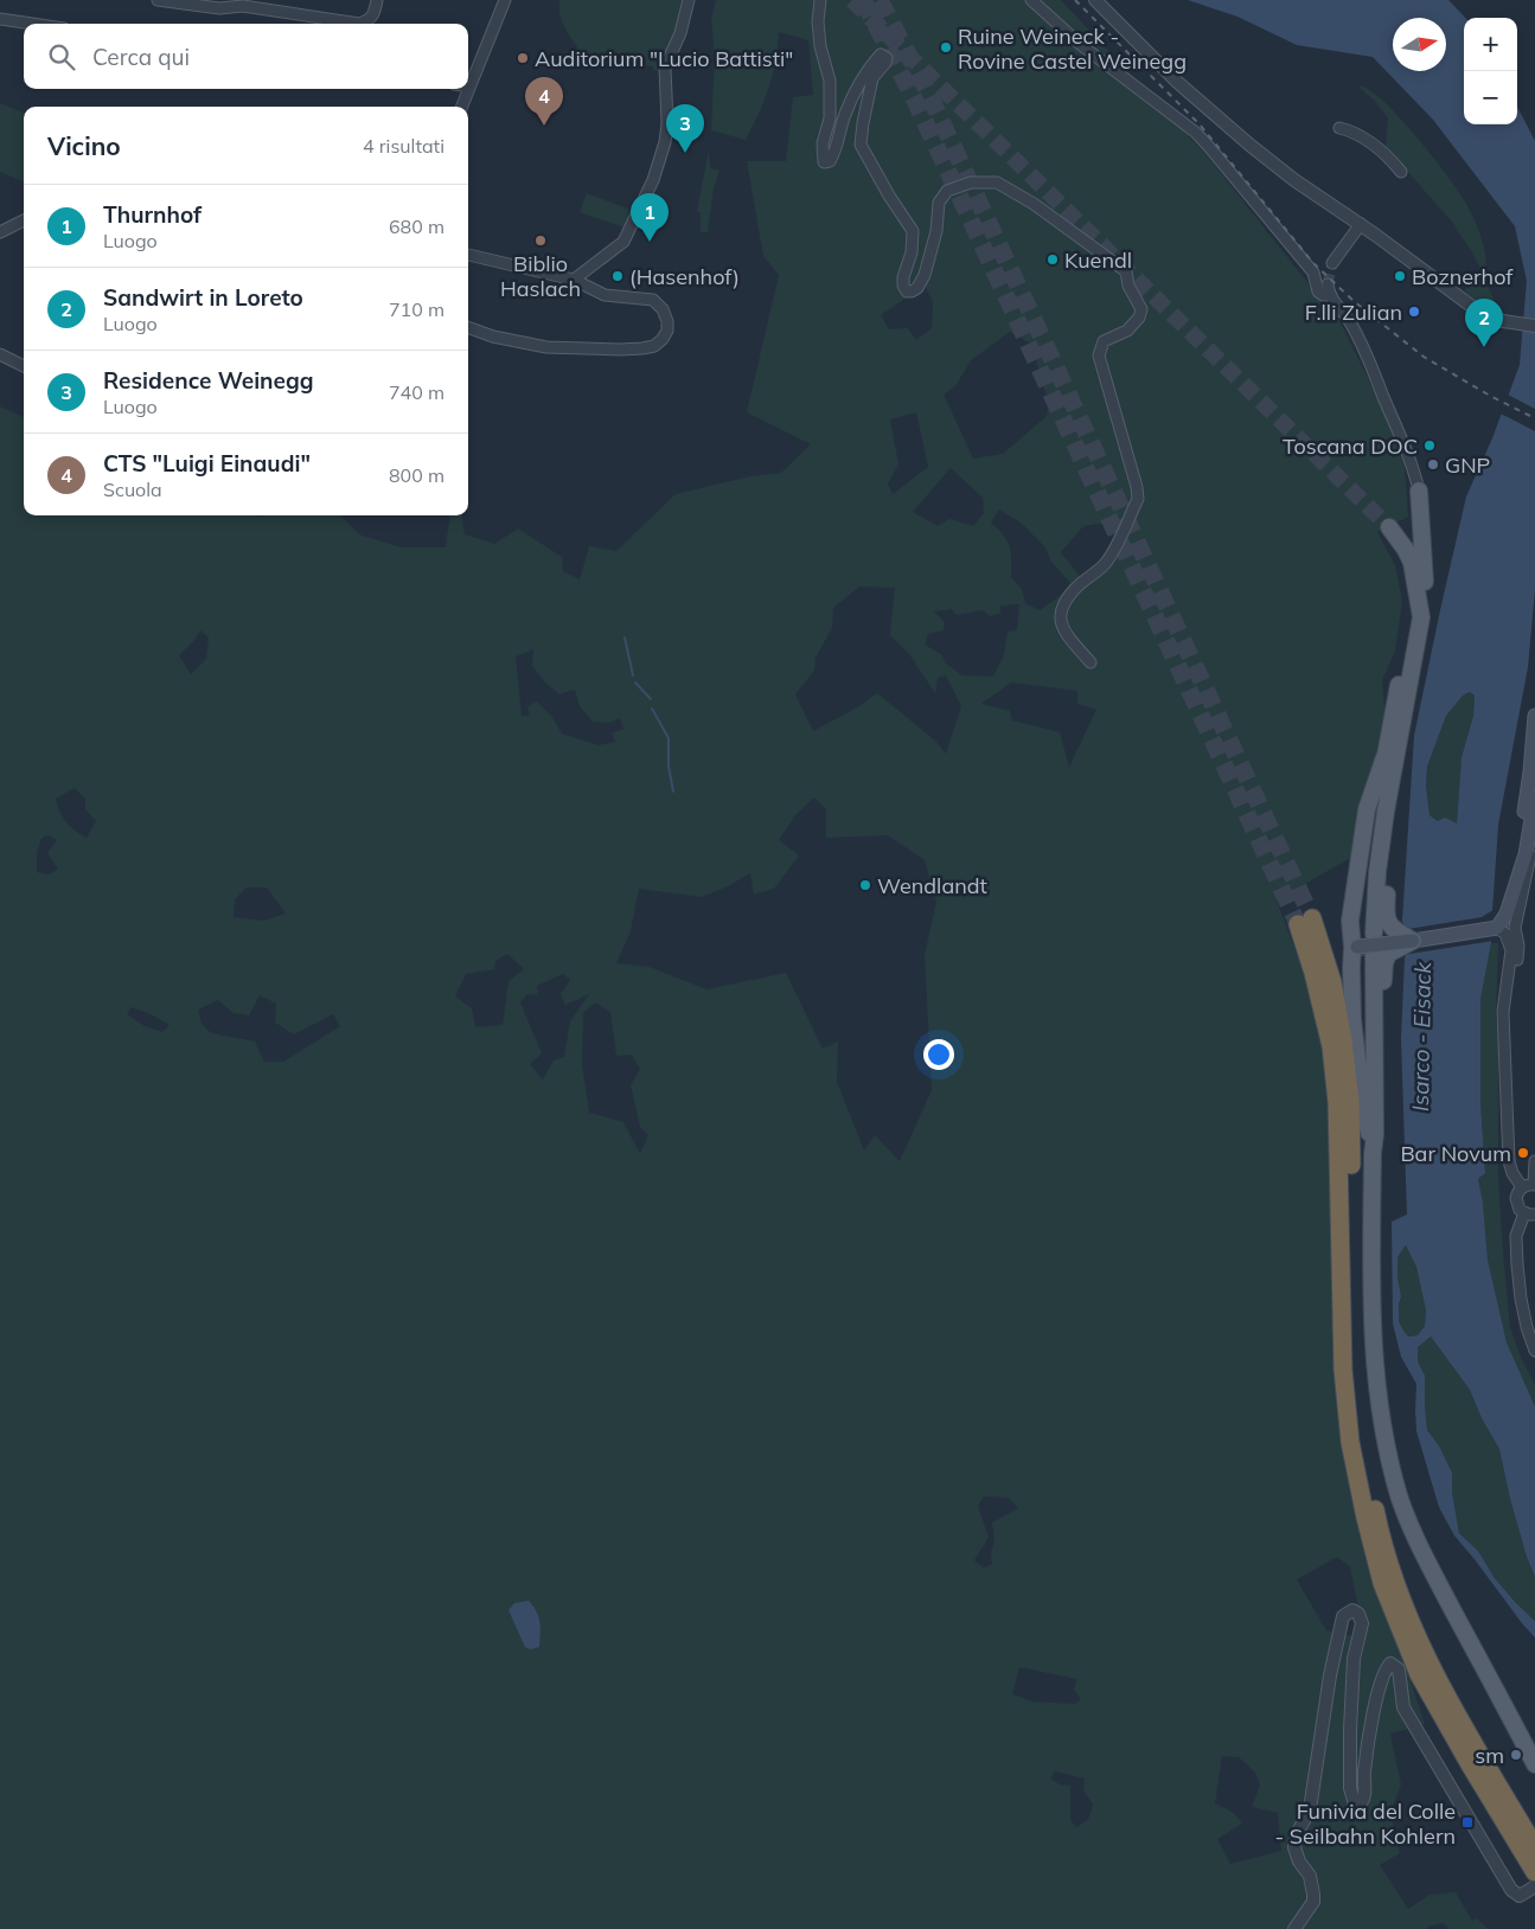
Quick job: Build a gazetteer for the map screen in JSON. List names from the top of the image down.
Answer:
{
  "water": ["Isarco - Eisack"],
  "places": {
    "other": [
      "Ruine Weineck - Rovine Castel Weinegg",
      "Auditorium \"Lucio Battisti\"",
      "Biblio Haslach",
      "Kuendl",
      "(Hasenhof)",
      "Boznerhof",
      "F.lli Zulian",
      "Toscana DOC",
      "GNP",
      "Wendlandt",
      "Bar Novum",
      "sm"
    ],
    "transit": ["Funivia del Colle - Seilbahn Kohlern"]
  },
  "north": "right",
  "page": {
    "map_buttons": ["+", "−"],
    "search": "Cerca qui",
    "pins": [
      "4",
      "3",
      "1",
      "2"
    ],
    "heading": ["Vicino", "4 risultati"],
    "list": [
      {
        "mark": "1",
        "name": "Thurnhof",
        "note": "Luogo",
        "value": "680 m"
      },
      {
        "mark": "2",
        "name": "Sandwirt in Loreto",
        "note": "Luogo",
        "value": "710 m"
      },
      {
        "mark": "3",
        "name": "Residence Weinegg",
        "note": "Luogo",
        "value": "740 m"
      },
      {
        "mark": "4",
        "name": "CTS \"Luigi Einaudi\"",
        "note": "Scuola",
        "value": "800 m"
      }
    ]
  }
}
